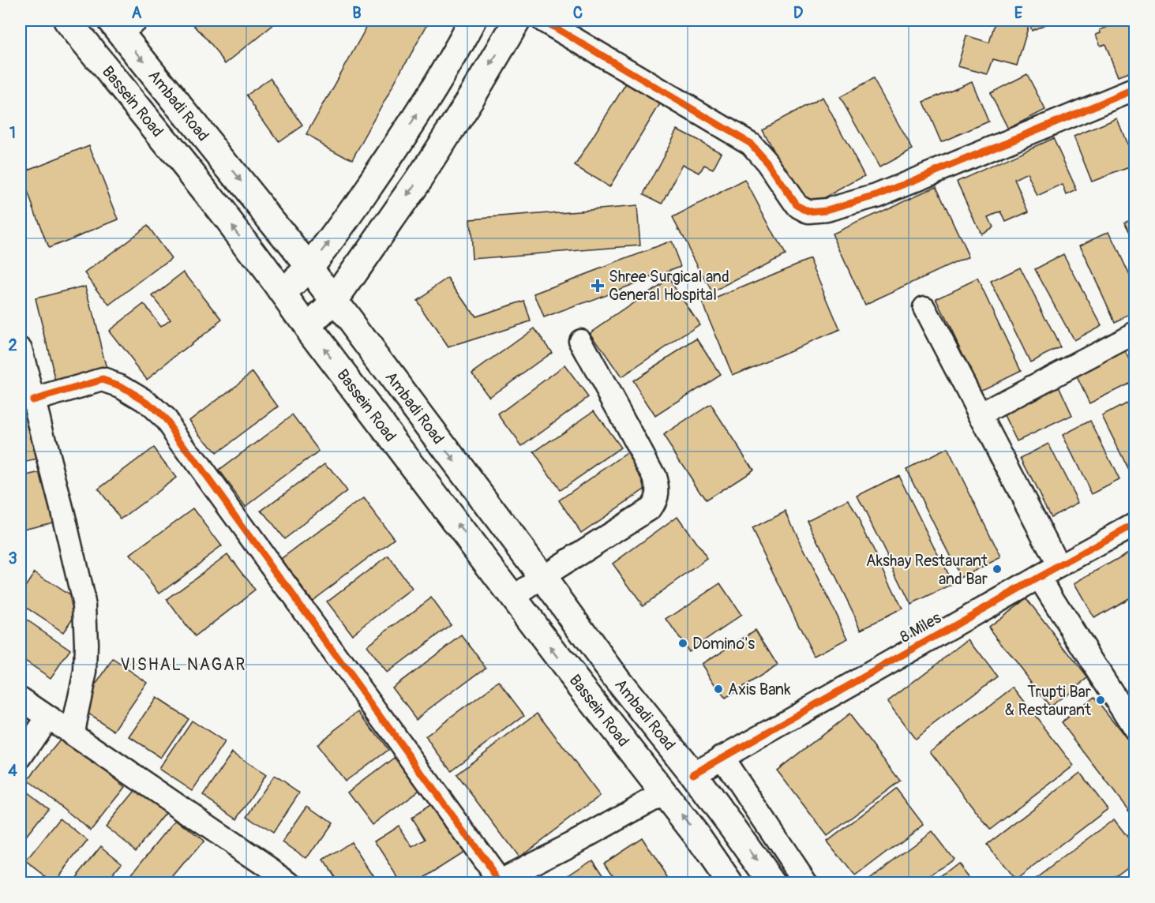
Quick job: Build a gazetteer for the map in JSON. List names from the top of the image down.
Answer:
{
  "streets": {
    "main road": ["Bassein Road", "Ambadi Road"],
    "street": ["8 Miles"]
  },
  "one_way": ["Bassein Road", "Ambadi Road"],
  "districts": ["VISHAL NAGAR"],
  "places": {
    "health": ["Shree Surgical and General Hospital"],
    "other": [
      "Akshay Restaurant and Bar",
      "Domino's",
      "Axis Bank",
      "Trupti Bar & Restaurant"
    ]
  },
  "grid": {
    "columns": [
      "A",
      "B",
      "C",
      "D",
      "E"
    ],
    "rows": [
      "1",
      "2",
      "3",
      "4"
    ]
  }
}
